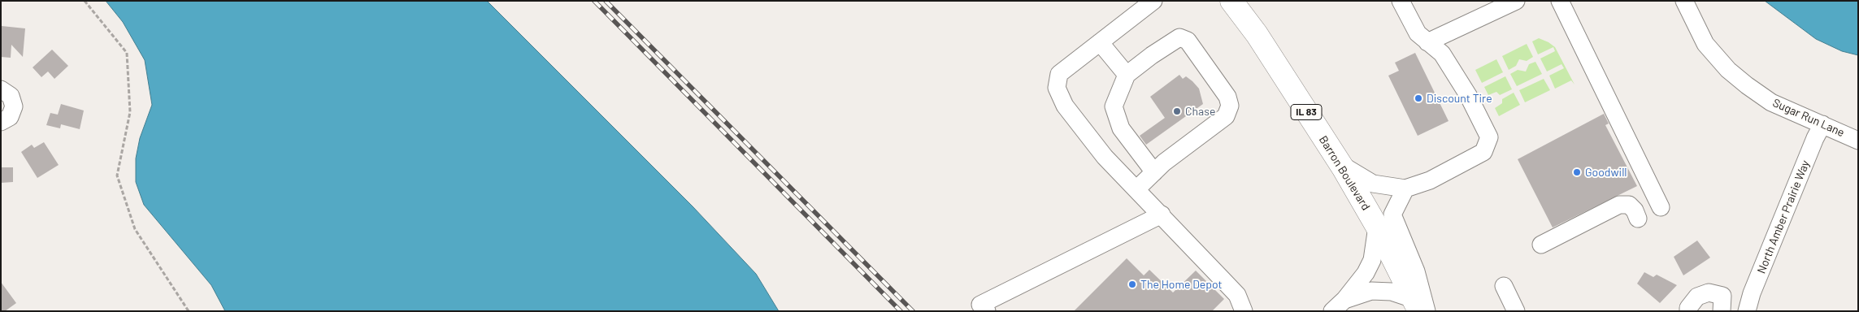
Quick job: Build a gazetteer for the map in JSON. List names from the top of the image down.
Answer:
{
  "streets": {
    "main road": ["IL 83", "Barron Boulevard"],
    "street": ["Sugar Run Lane", "North Amber Prairie Way"]
  },
  "crossings": [
    ["Sugar Run Lane", "North Amber Prairie Way"]
  ],
  "places": [
    "Discount Tire",
    "Chase",
    "Goodwill",
    "The Home Depot"
  ]
}
